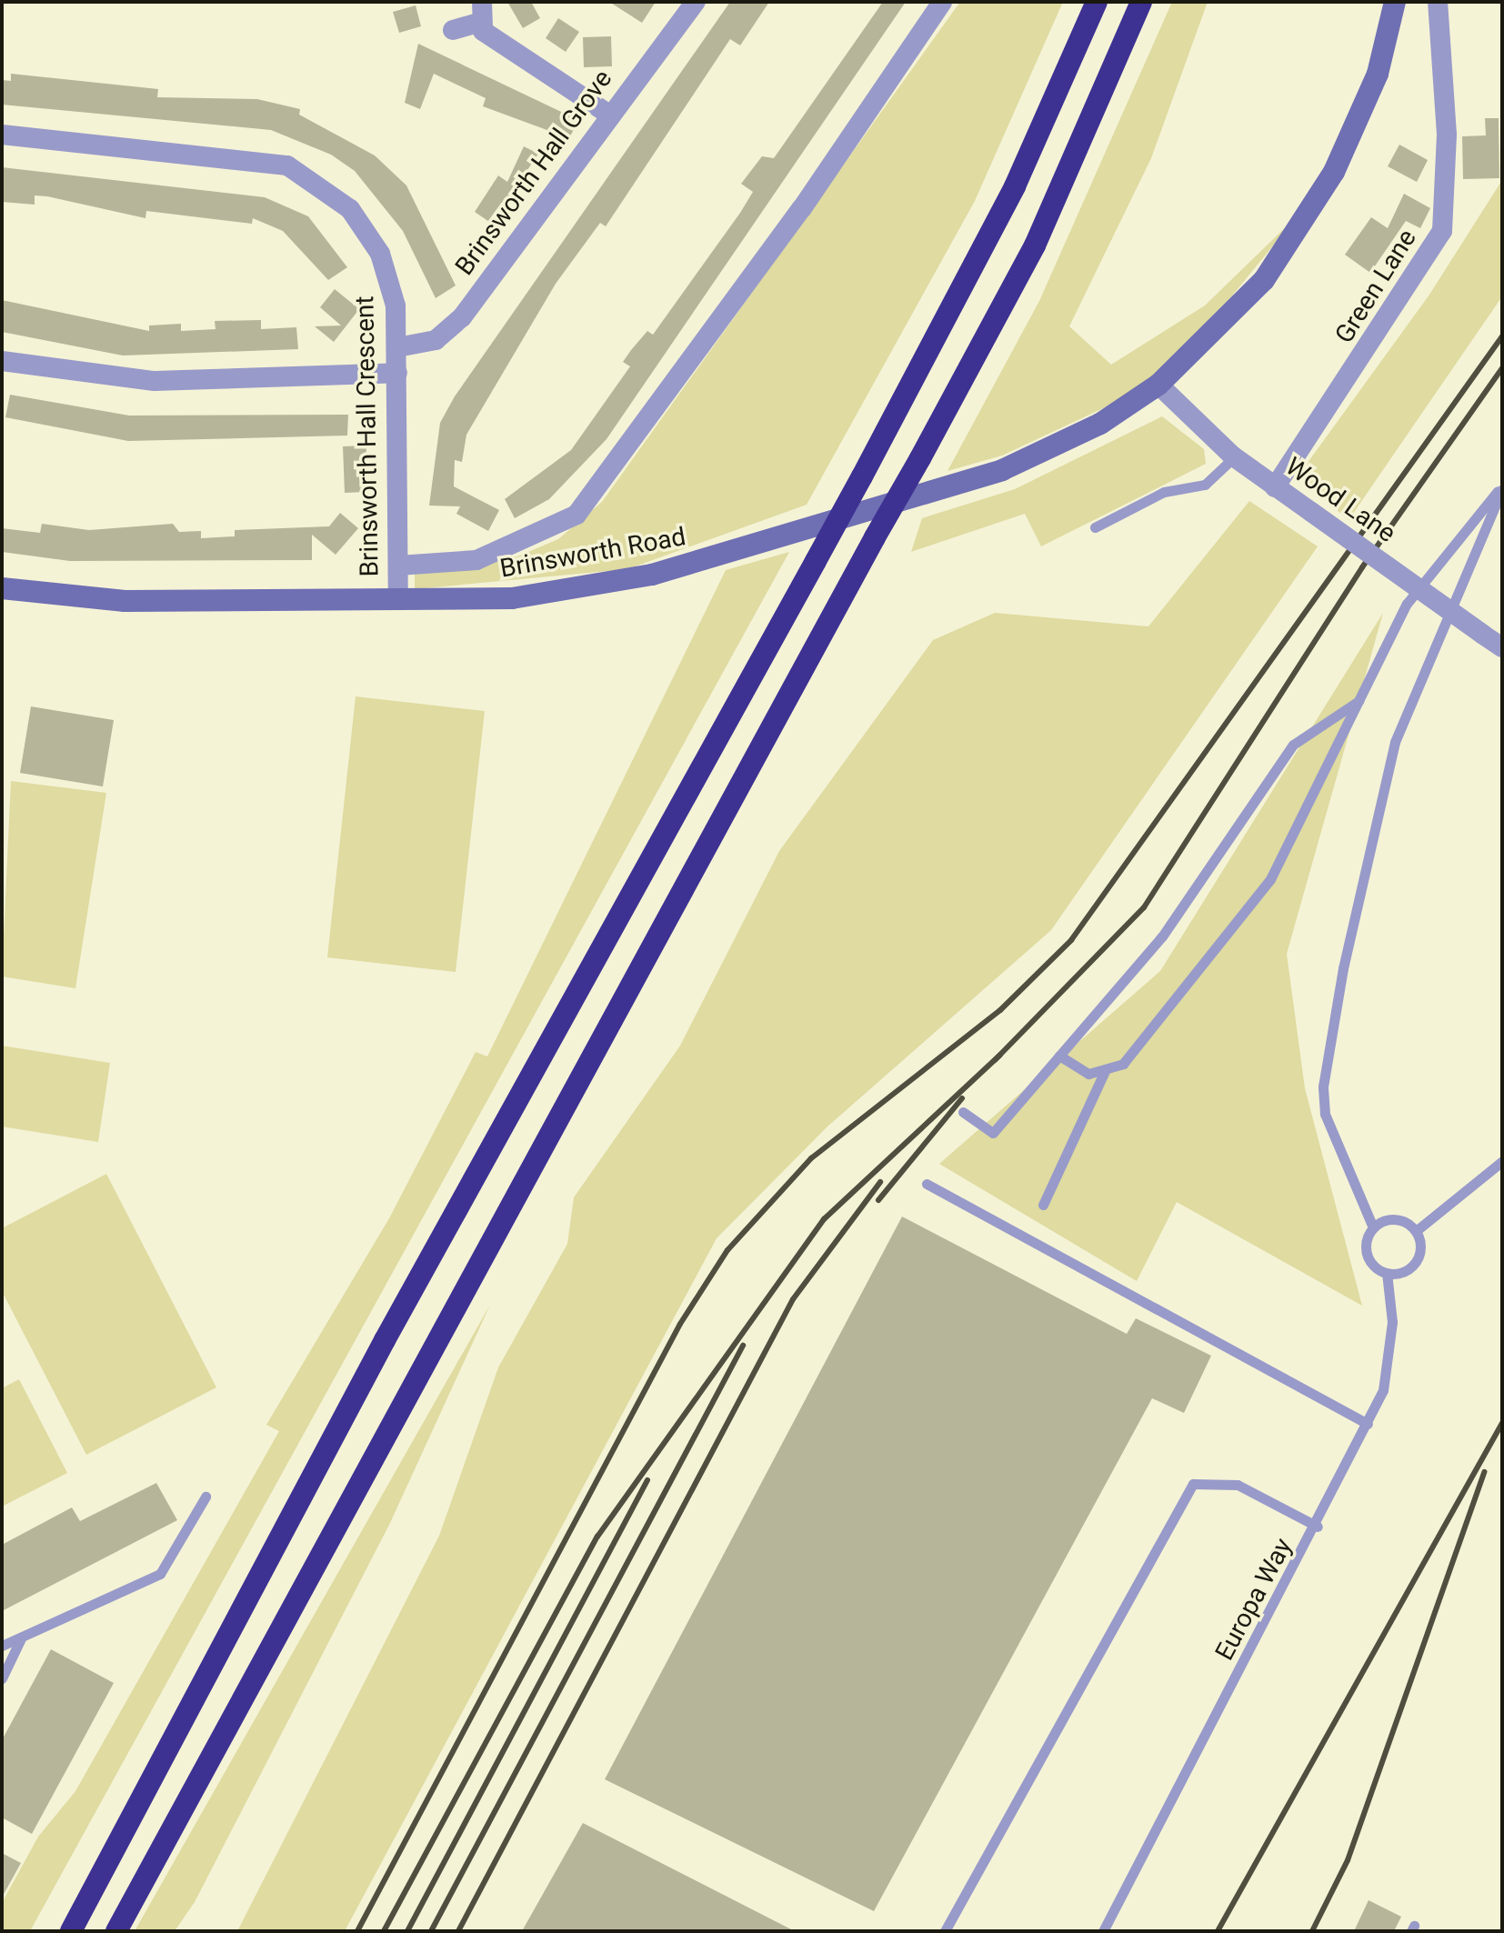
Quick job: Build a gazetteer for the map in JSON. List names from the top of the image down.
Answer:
{
  "streets": {
    "main road": ["Brinsworth Road"],
    "street": [
      "Brinsworth Hall Grove",
      "Green Lane",
      "Brinsworth Hall Crescent",
      "Wood Lane"
    ],
    "lane": ["Europa Way"]
  },
  "crossings": [
    ["Brinsworth Hall Grove", "Brinsworth Hall Crescent"],
    ["Green Lane", "Wood Lane"],
    ["Brinsworth Hall Crescent", "Brinsworth Road"],
    ["Wood Lane", "Brinsworth Road"]
  ]
}
